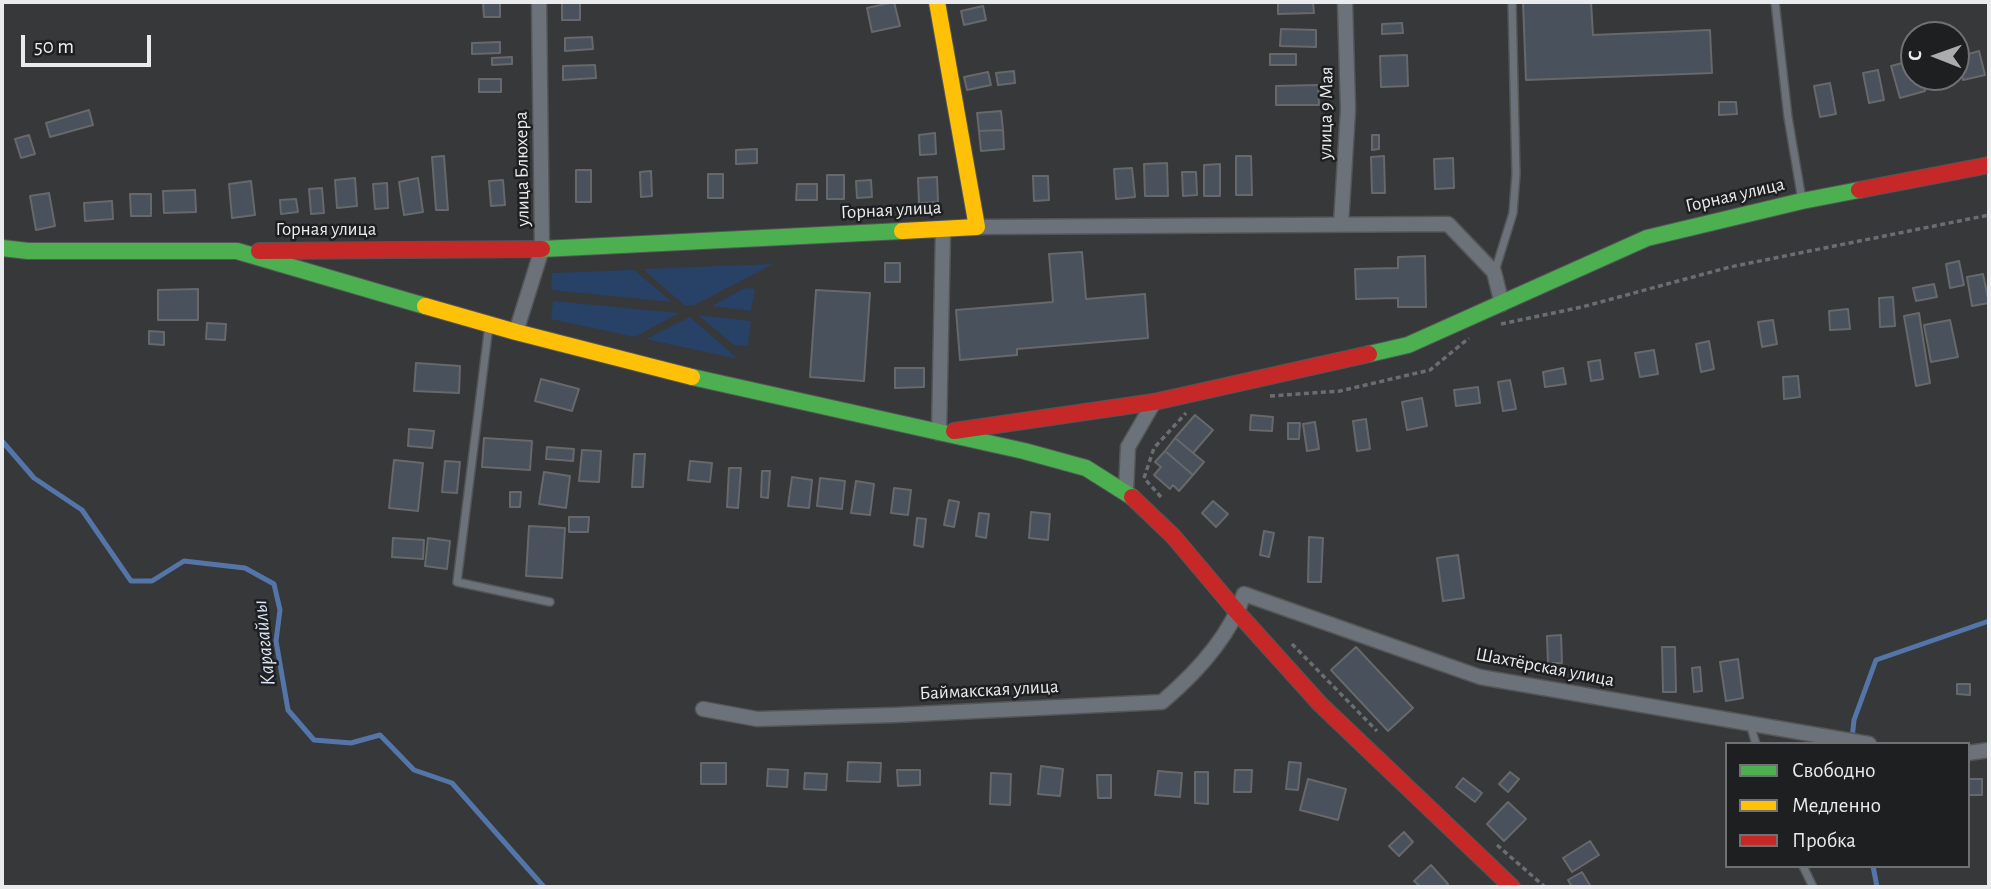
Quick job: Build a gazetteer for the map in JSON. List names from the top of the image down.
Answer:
{
  "streets": {
    "street": [
      "улица 9 Мая",
      "улица Блюхера",
      "Горная улица",
      "Шахтёрская улица",
      "Баймакская улица"
    ]
  },
  "crossings": [
    ["улица 9 Мая", "Горная улица"],
    ["улица Блюхера", "Горная улица"],
    ["Шахтёрская улица", "Баймакская улица"]
  ],
  "water": ["Карагайлы"],
  "legend": ["Свободно", "Медленно", "Пробка"],
  "scale_bar": "50 m",
  "north": "left"
}
